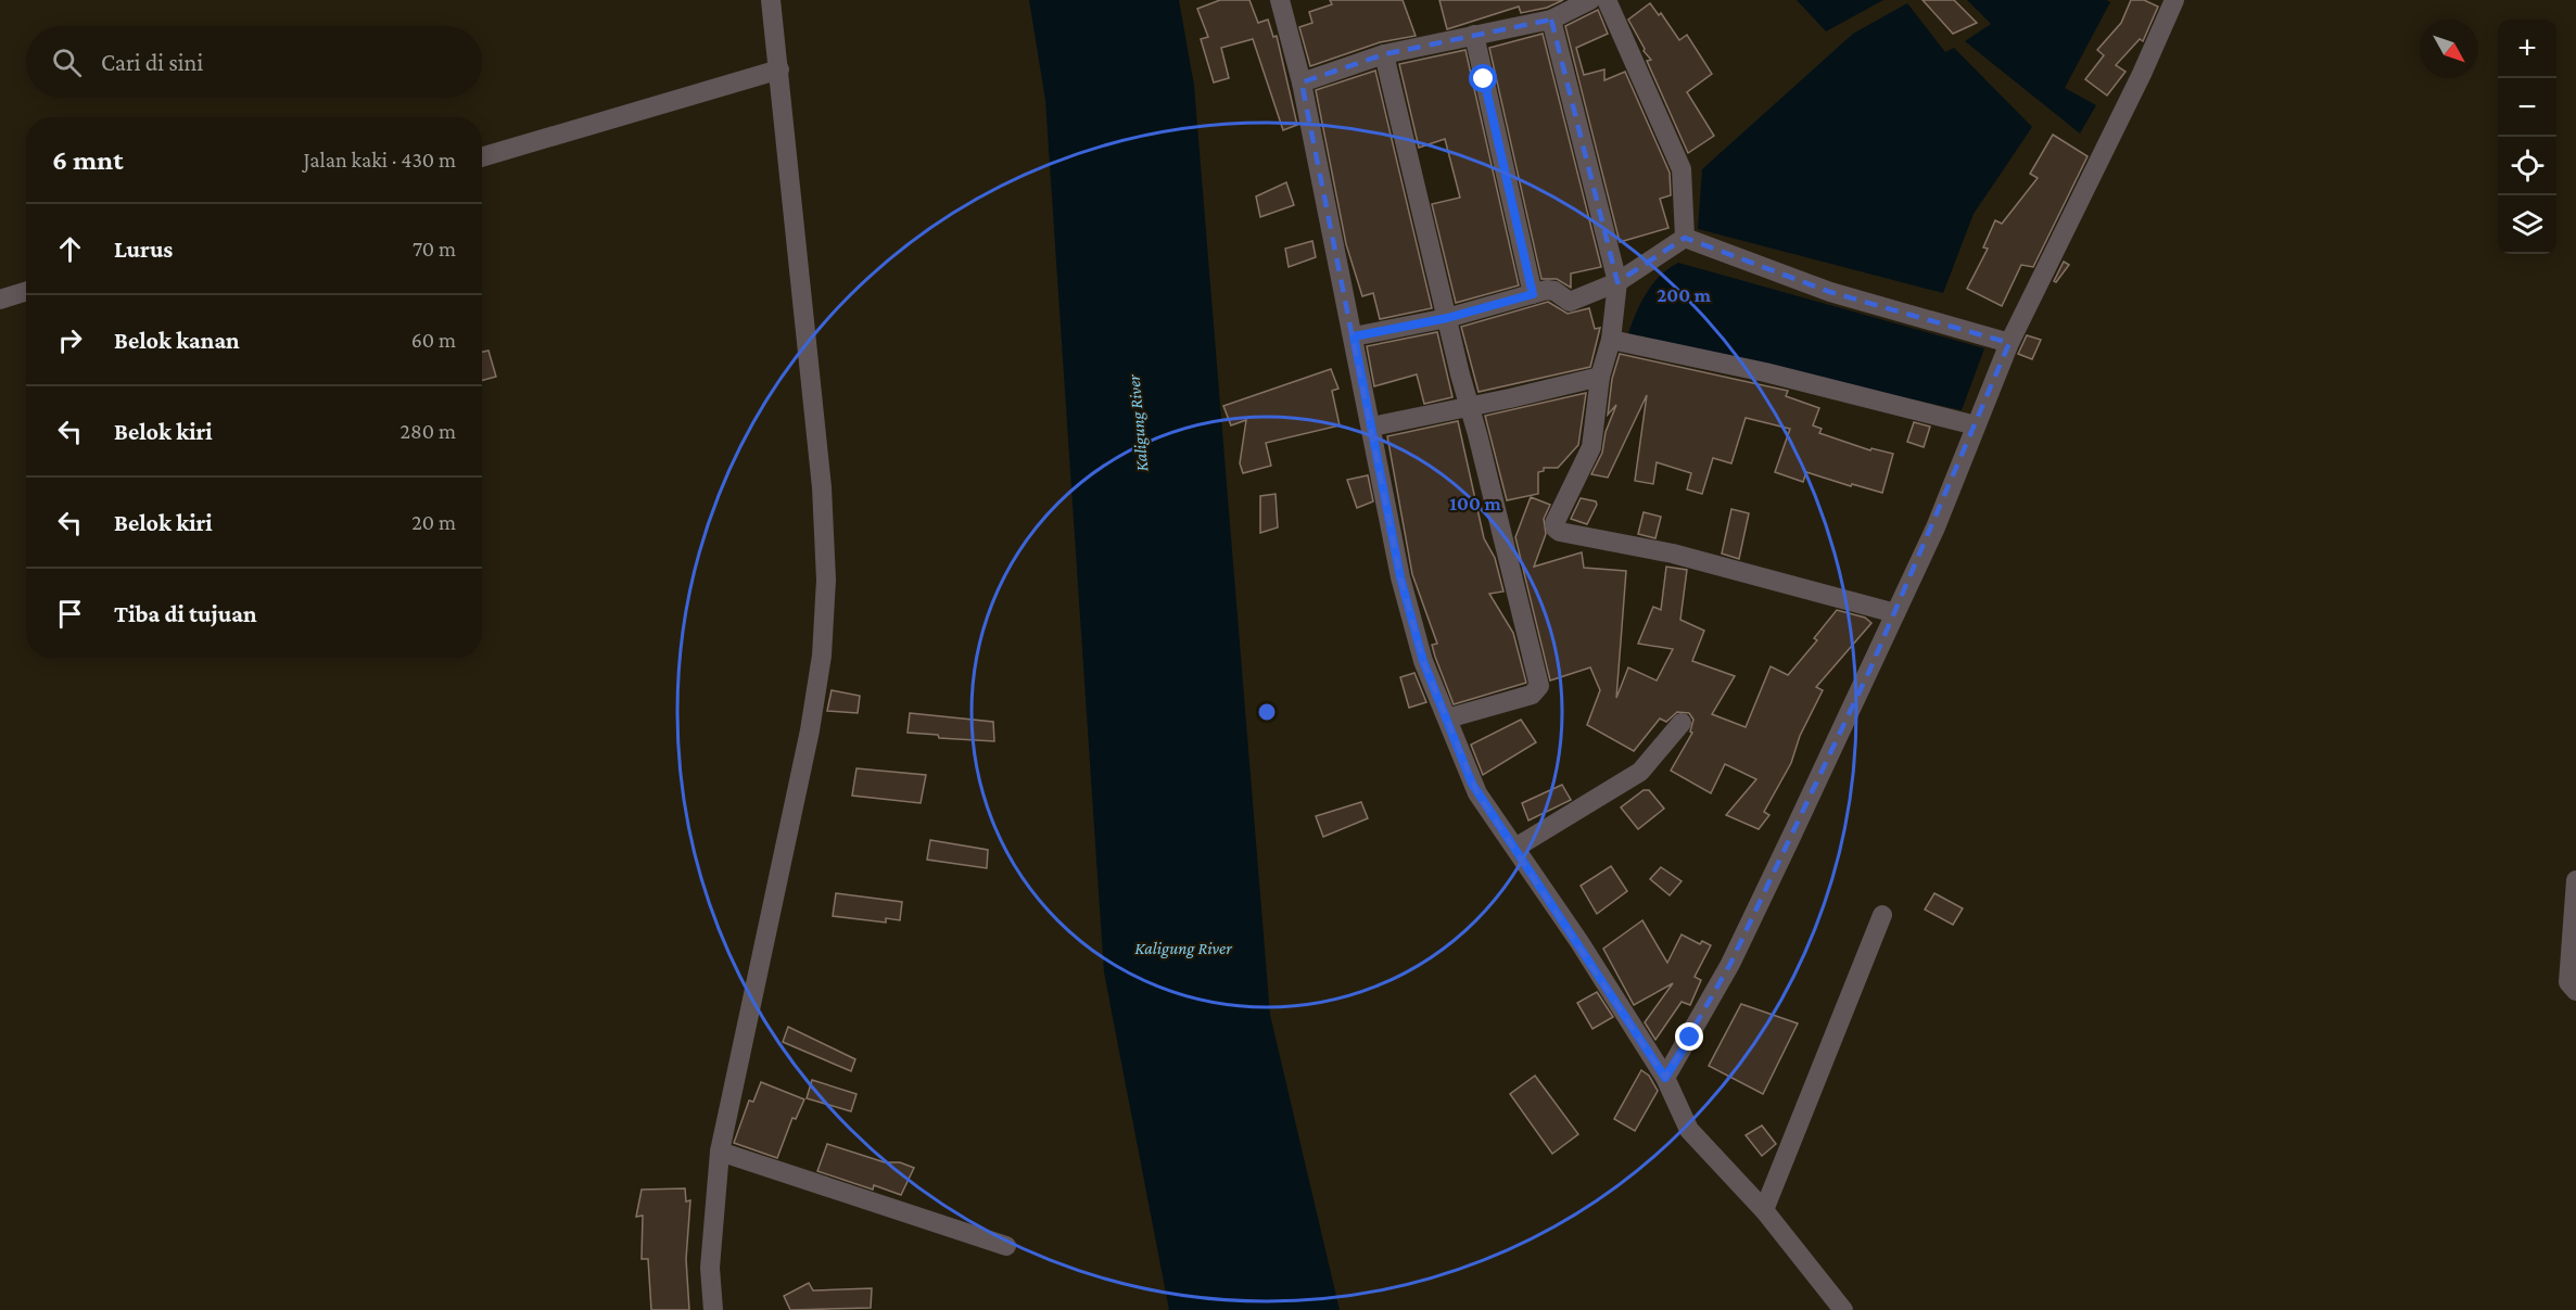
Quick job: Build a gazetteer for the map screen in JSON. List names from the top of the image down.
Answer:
{
  "water": ["Kaligung River"],
  "north": "bottom right",
  "page": {
    "map_buttons": ["+", "−"],
    "search": "Cari di sini",
    "heading": ["6 mnt", "Jalan kaki · 430 m"],
    "list": [
      ["Lurus", "70 m"],
      ["Belok kanan", "60 m"],
      ["Belok kiri", "280 m"],
      ["Belok kiri", "20 m"],
      "Tiba di tujuan"
    ]
  },
  "rings": ["200 m", "100 m"]
}
